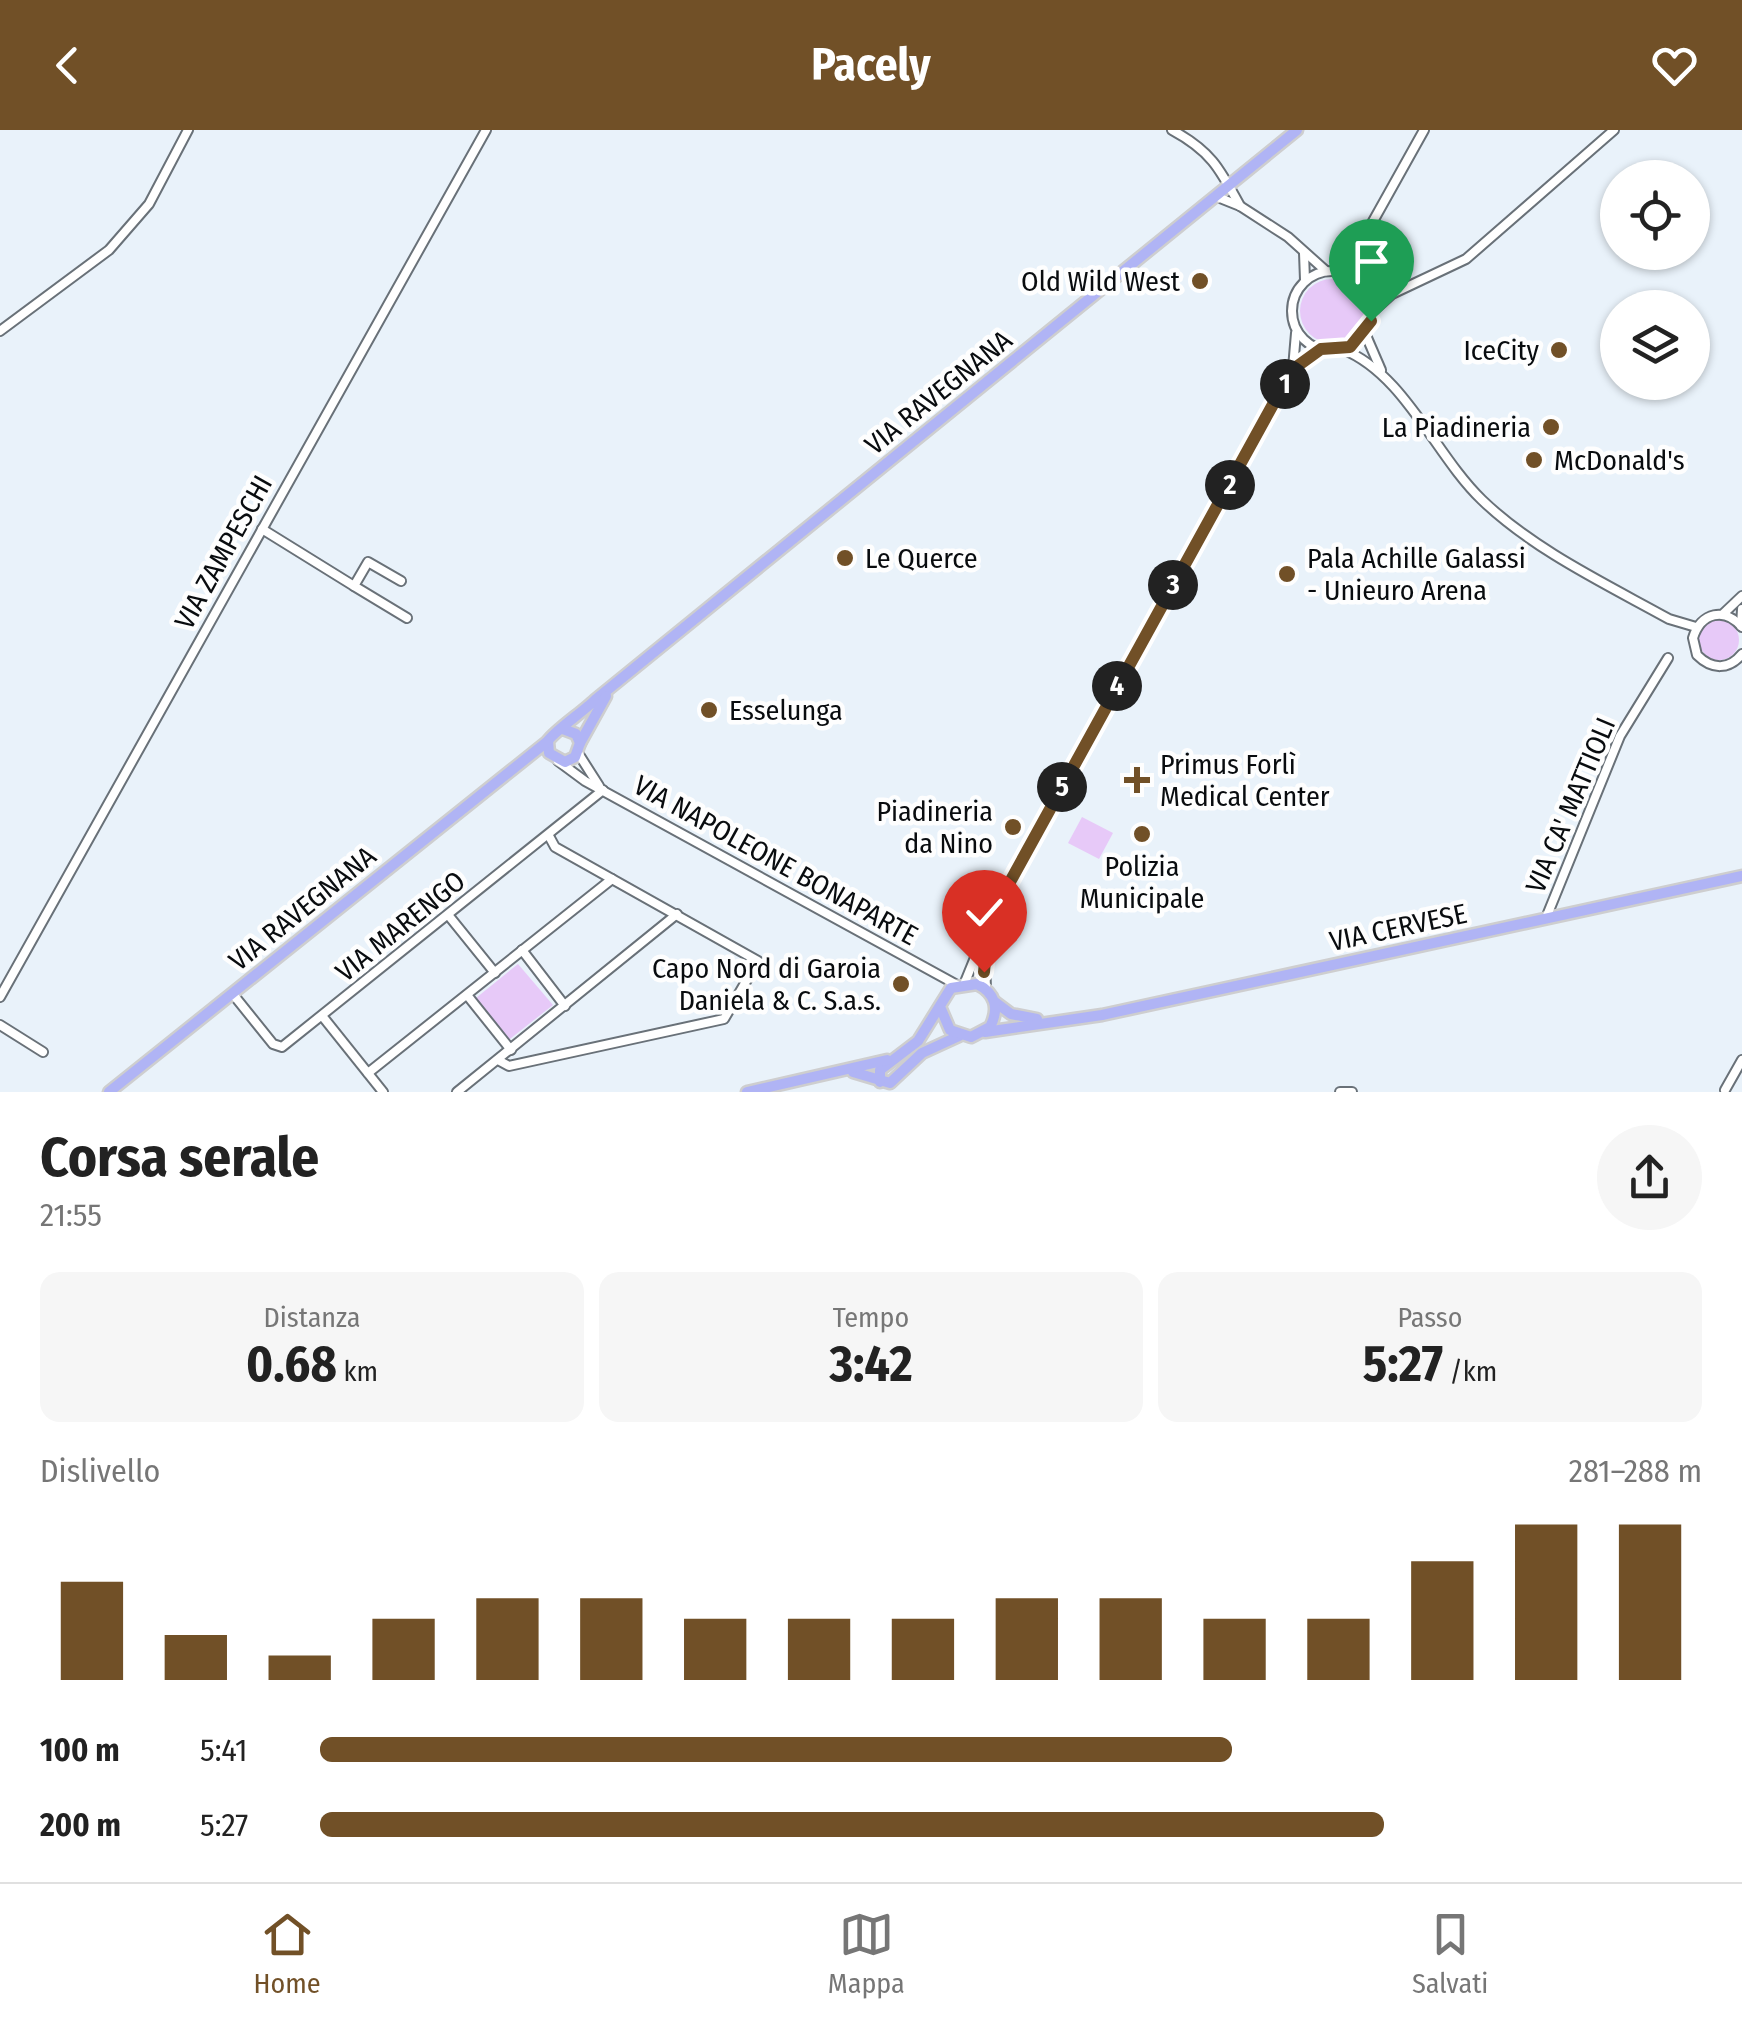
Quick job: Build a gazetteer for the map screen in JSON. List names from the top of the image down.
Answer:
{
  "streets": {
    "main road": ["VIA RAVEGNANA", "VIA CERVESE"],
    "street": [
      "VIA ZAMPESCHI",
      "VIA CA' MATTIOLI",
      "VIA NAPOLEONE BONAPARTE",
      "VIA MARENGO"
    ]
  },
  "crossings": [
    ["VIA RAVEGNANA", "VIA NAPOLEONE BONAPARTE"],
    ["VIA RAVEGNANA", "VIA MARENGO"],
    ["VIA CA' MATTIOLI", "VIA CERVESE"],
    ["VIA NAPOLEONE BONAPARTE", "VIA MARENGO"],
    ["VIA NAPOLEONE BONAPARTE", "VIA CERVESE"]
  ],
  "places": {
    "other": [
      "Old Wild West",
      "IceCity",
      "La Piadineria",
      "McDonald's",
      "Le Querce",
      "Pala Achille Galassi - Unieuro Arena",
      "Esselunga",
      "Piadineria da Nino",
      "Polizia Municipale",
      "Capo Nord di Garoia Daniela & C. S.a.s."
    ],
    "health": ["Primus Forlì Medical Center"]
  },
  "page": {
    "header": "Pacely",
    "pins": [
      "1",
      "2",
      "3",
      "4",
      "5"
    ],
    "heading": ["Corsa serale", "21:55"],
    "stats": [
      ["Distanza", "0.68 km"],
      ["Tempo", "3:42"],
      ["Passo", "5:27 /km"]
    ],
    "chart": ["Dislivello", "281–288 m"],
    "list": [
      {
        "name": "100 m",
        "note": "5:41"
      },
      {
        "name": "200 m",
        "note": "5:27"
      }
    ],
    "tabs": ["Home", "Mappa", "Salvati"]
  }
}
